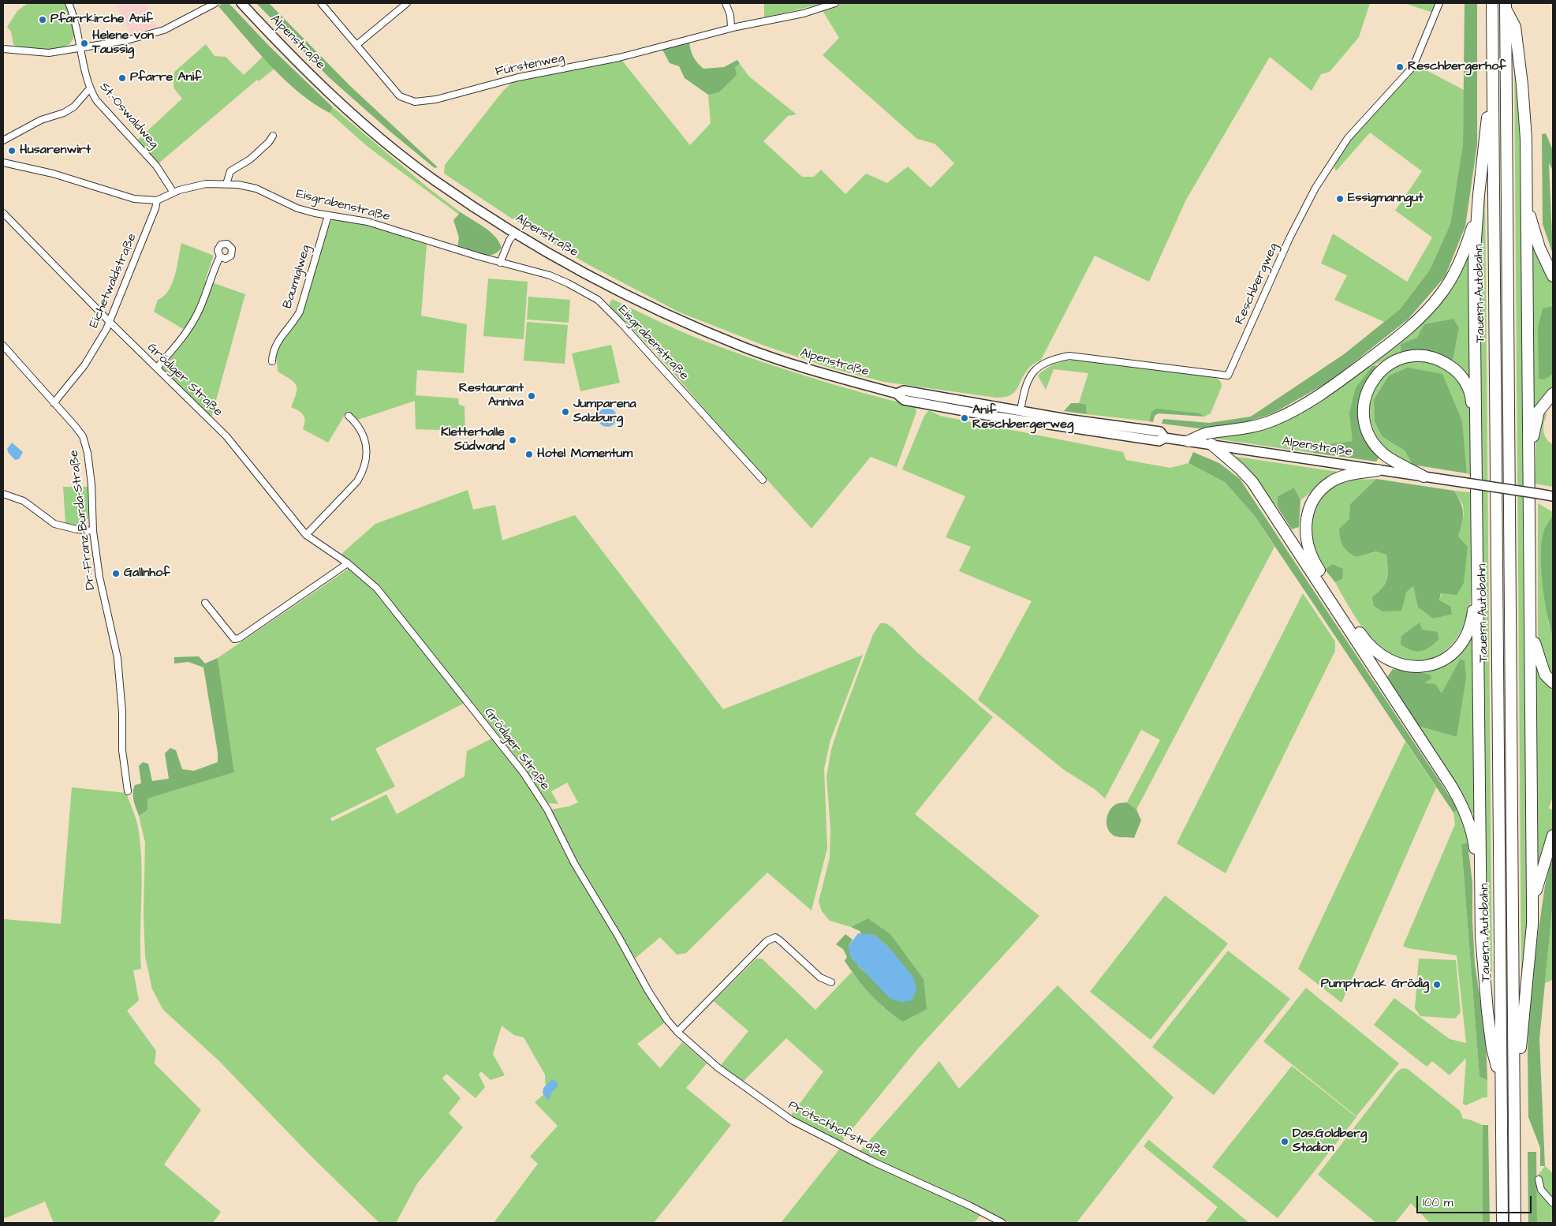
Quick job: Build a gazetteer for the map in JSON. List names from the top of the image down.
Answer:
{
  "streets": {
    "highway": ["Tauern Autobahn"],
    "main road": ["Alpenstraße"],
    "street": [
      "Fürstenweg",
      "St.-Oswaldweg",
      "Eisgrabenstraße",
      "Baumiglweg",
      "Eichetwaldstraße",
      "Reschbergweg",
      "Grödiger Straße",
      "Dr.-Franz-Burda-Straße",
      "Prötschhofstraße"
    ]
  },
  "crossings": [
    ["Alpenstraße", "Reschbergweg"],
    ["St.-Oswaldweg", "Eisgrabenstraße"],
    ["Eisgrabenstraße", "Baumiglweg"],
    ["Eisgrabenstraße", "Eichetwaldstraße"],
    ["Eichetwaldstraße", "Grödiger Straße"],
    ["Eichetwaldstraße", "Dr.-Franz-Burda-Straße"],
    ["Grödiger Straße", "Prötschhofstraße"]
  ],
  "places": [
    "Pfarrkirche Anif",
    "Helene von Taussig",
    "Reschbergerhof",
    "Pfarre Anif",
    "Husarenwirt",
    "Essigmanngut",
    "Restaurant Anniva",
    "Jumparena Salzburg",
    "Anif Reschbergerweg",
    "Kletterhalle Südwand",
    "Hotel Momentum",
    "Gallnhof",
    "Pumptrack Grödig",
    "Das.Goldberg Stadion"
  ],
  "scale_bar": "100 m"
}
